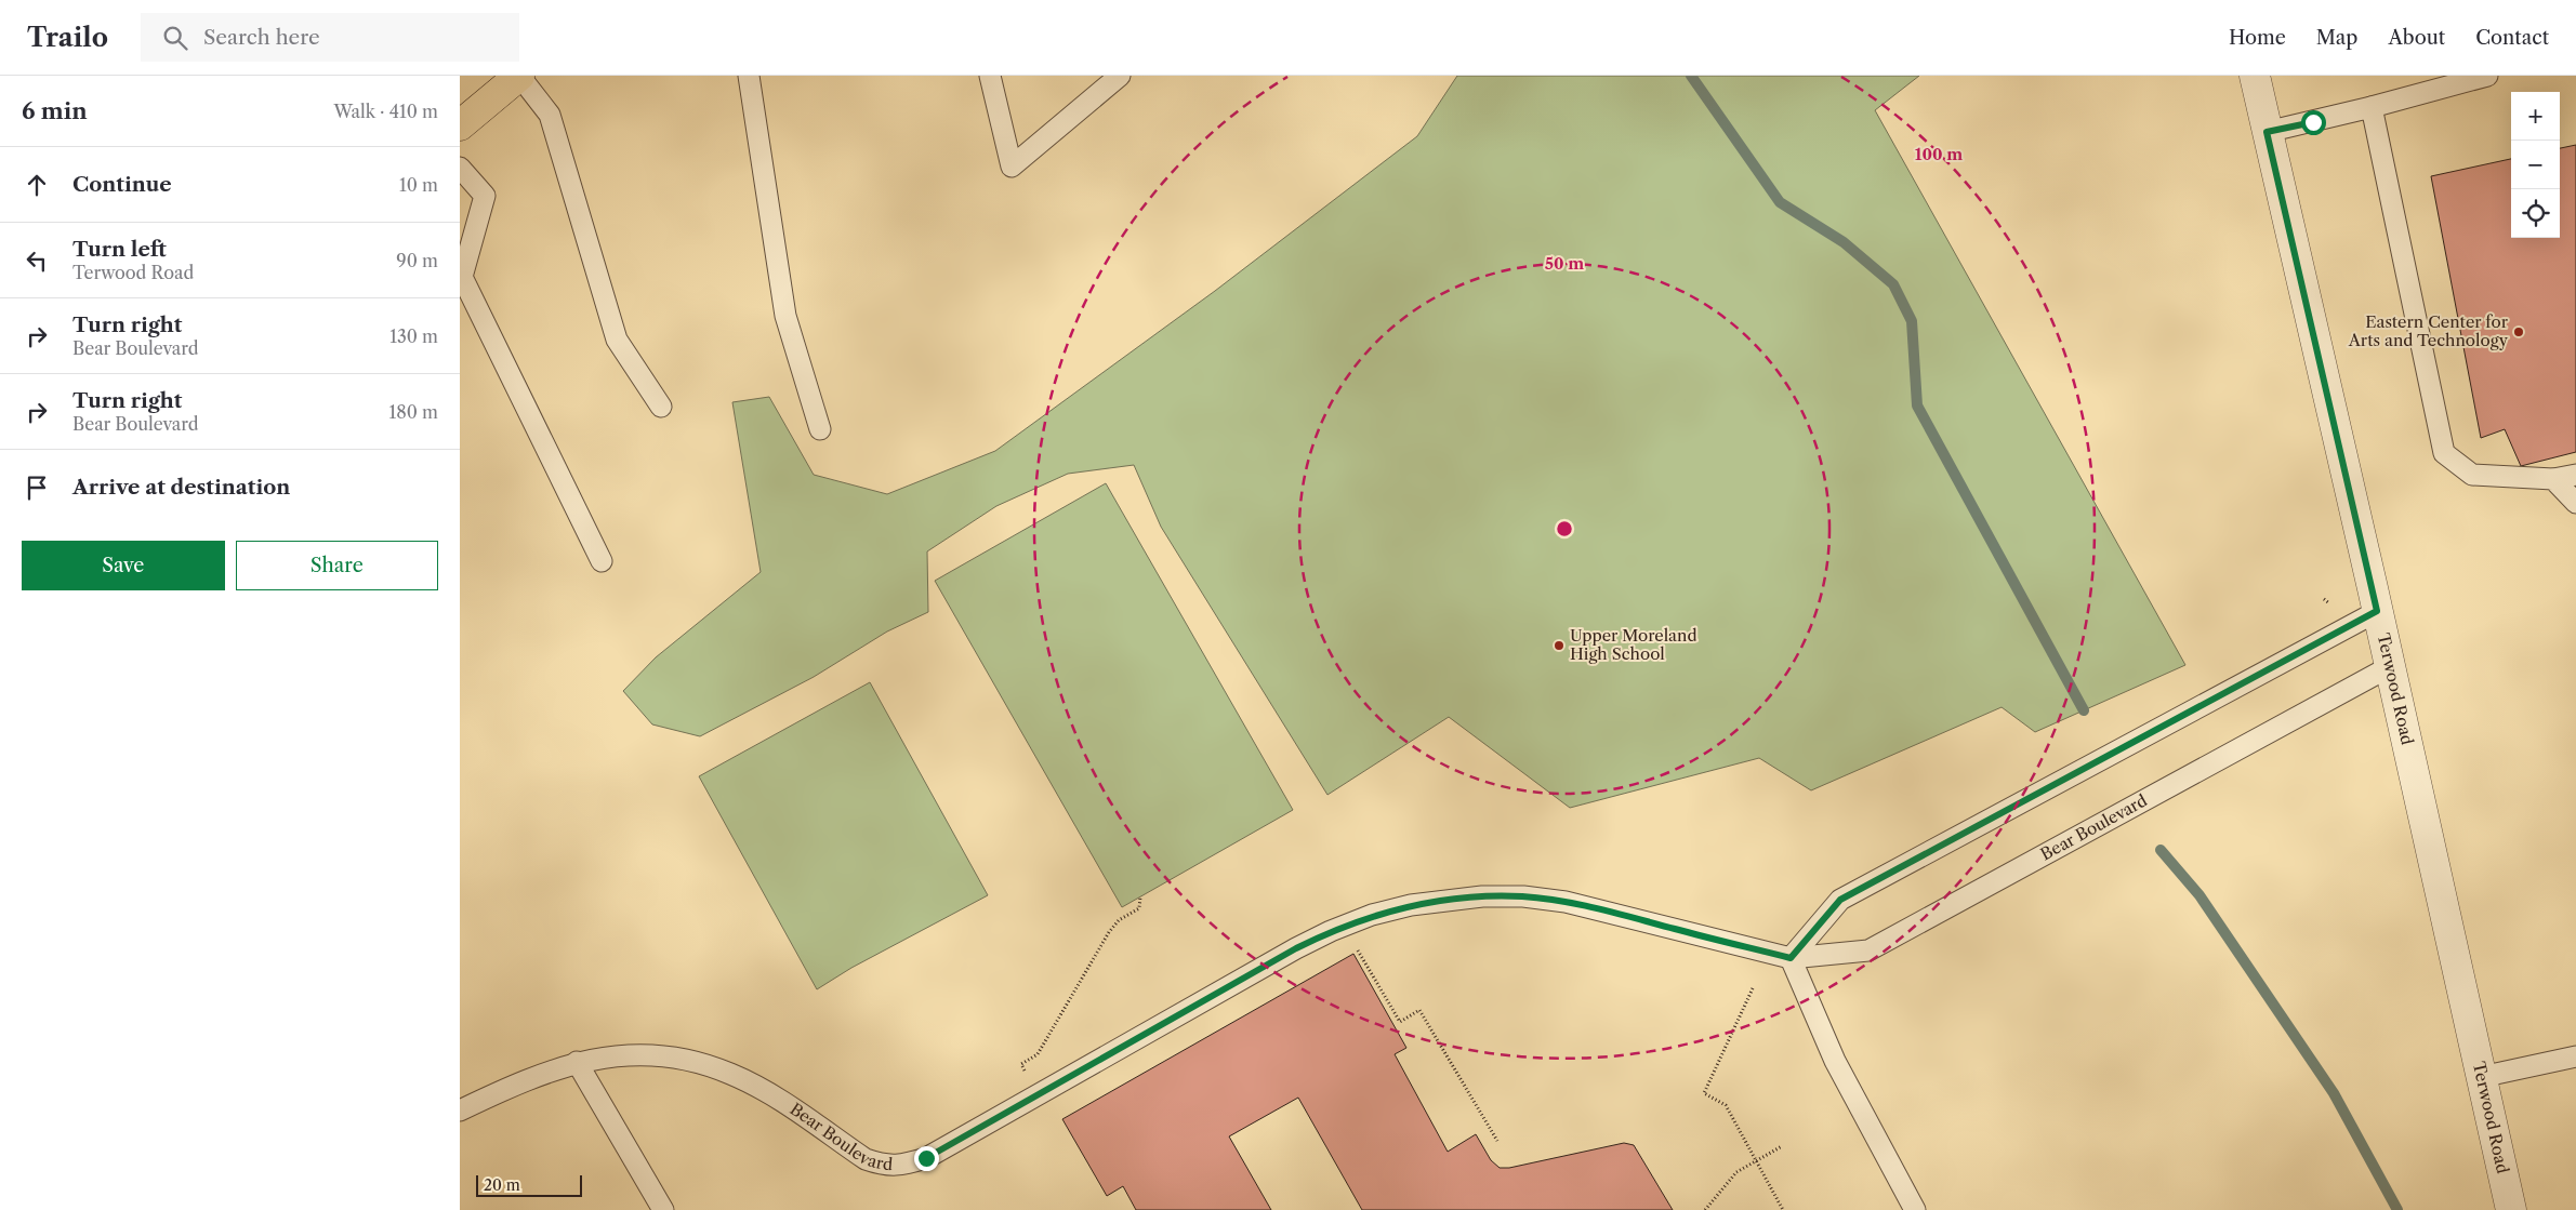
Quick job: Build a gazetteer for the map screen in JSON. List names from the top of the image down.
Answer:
{
  "streets": {
    "street": ["Terwood Road"],
    "lane": ["Bear Boulevard"]
  },
  "crossings": [
    ["Terwood Road", "Bear Boulevard"]
  ],
  "places": ["Eastern Center for Arts and Technology", "Upper Moreland High School"],
  "scale_bar": "20 m",
  "page": {
    "header": "Trailo",
    "search": "Search here",
    "nav": [
      "Home",
      "Map",
      "About",
      "Contact"
    ],
    "heading": ["6 min", "Walk · 410 m"],
    "map_buttons": ["+", "−"],
    "list": [
      ["Continue", "10 m"],
      ["Turn left", "Terwood Road", "90 m"],
      ["Turn right", "Bear Boulevard", "130 m"],
      ["Turn right", "Bear Boulevard", "180 m"],
      "Arrive at destination"
    ],
    "buttons": ["Save", "Share"],
    "scale": "20 m"
  },
  "rings": ["100 m", "50 m"]
}
